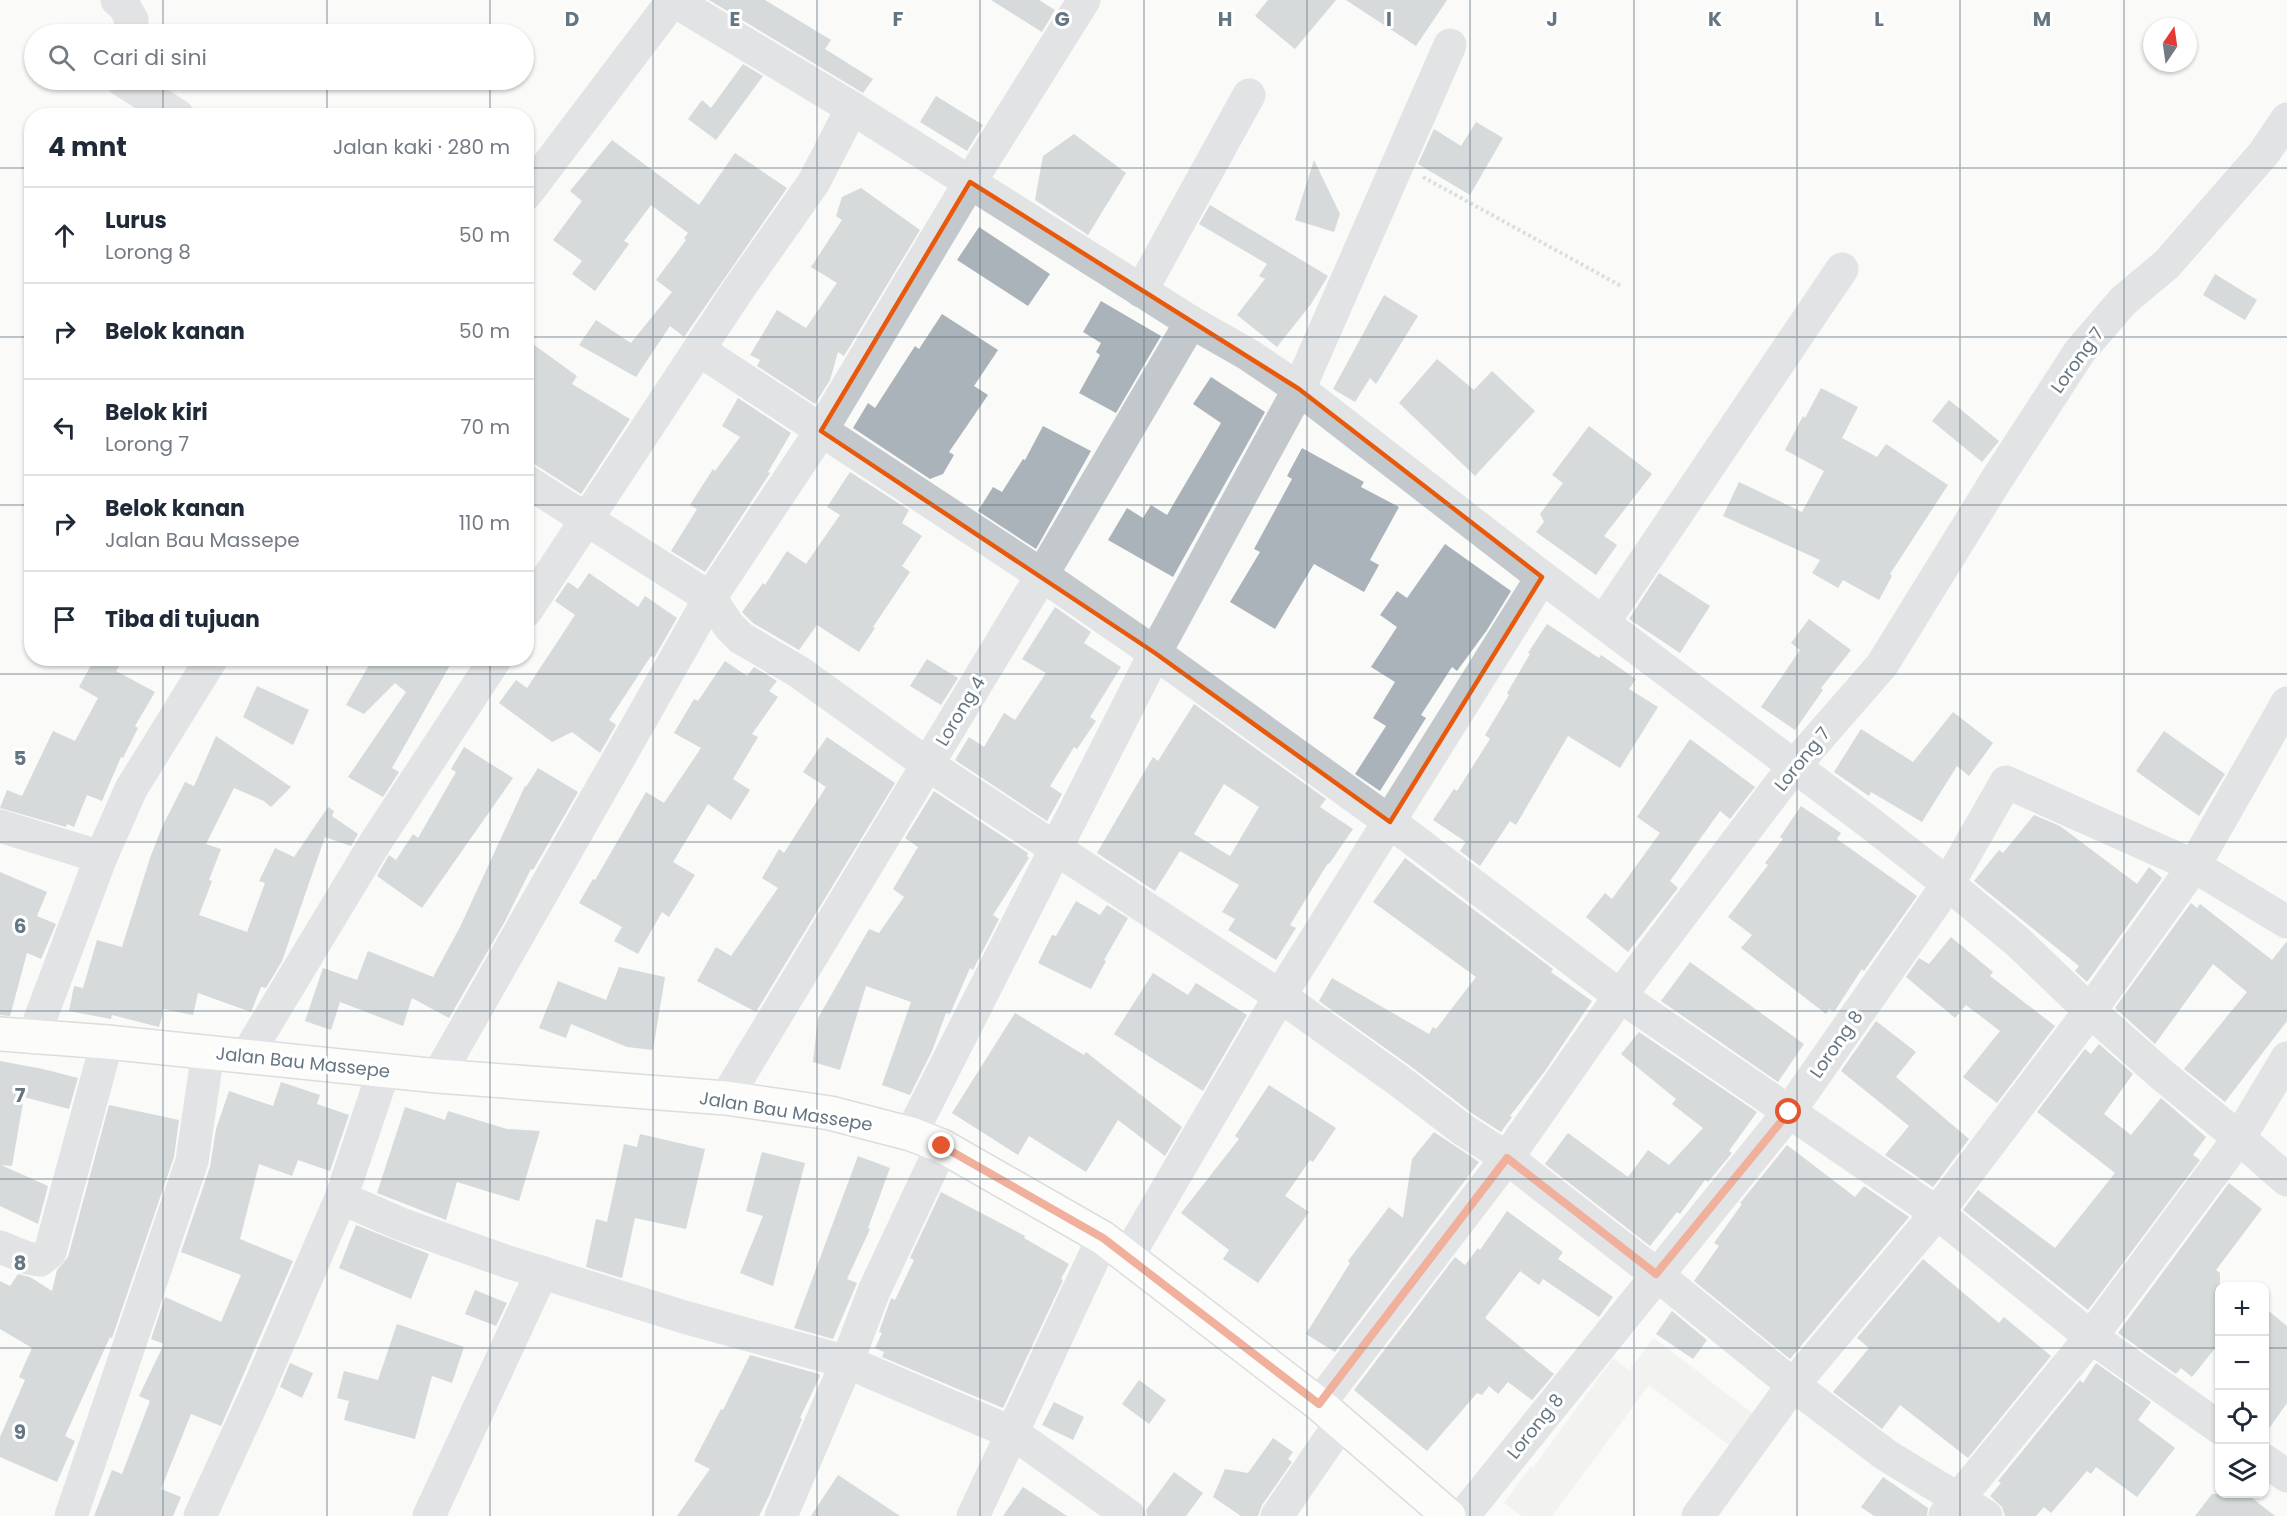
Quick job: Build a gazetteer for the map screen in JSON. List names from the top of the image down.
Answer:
{
  "streets": {
    "main road": ["Jalan Bau Massepe"],
    "street": ["Lorong 7", "Lorong 4", "Lorong 8"]
  },
  "crossings": [
    ["Lorong 7", "Jalan Bau Massepe"],
    ["Lorong 4", "Jalan Bau Massepe"]
  ],
  "north": "top",
  "page": {
    "search": "Cari di sini",
    "heading": ["4 mnt", "Jalan kaki · 280 m"],
    "list": [
      ["Lurus", "Lorong 8", "50 m"],
      ["Belok kanan", "50 m"],
      ["Belok kiri", "Lorong 7", "70 m"],
      ["Belok kanan", "Jalan Bau Massepe", "110 m"],
      "Tiba di tujuan"
    ],
    "map_buttons": ["+", "−"]
  },
  "grid": {
    "columns": [
      "D",
      "E",
      "F",
      "G",
      "H",
      "I",
      "J",
      "K",
      "L",
      "M"
    ],
    "rows": [
      "5",
      "6",
      "7",
      "8",
      "9"
    ]
  }
}
